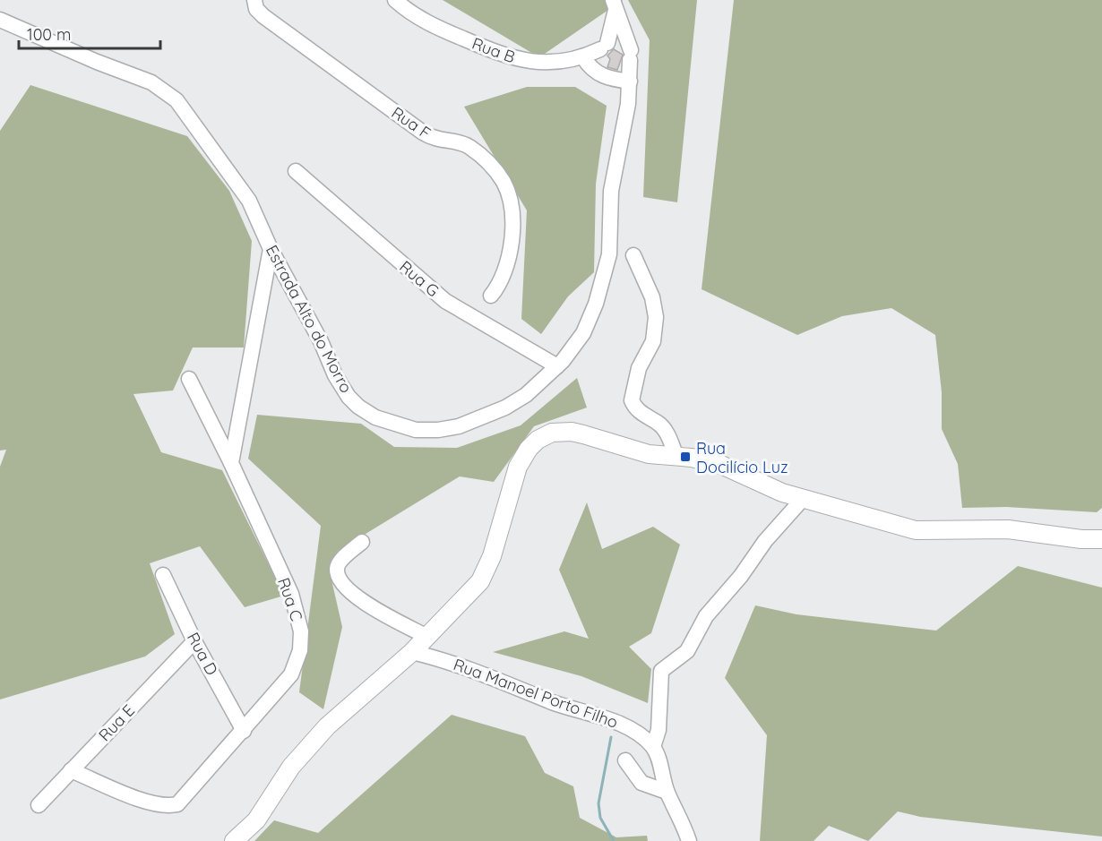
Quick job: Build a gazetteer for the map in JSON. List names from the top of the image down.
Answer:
{
  "streets": {
    "street": [
      "Rua B",
      "Rua F",
      "Rua G",
      "Estrada Alto do Morro",
      "Rua C",
      "Rua D",
      "Rua Manoel Porto Filho",
      "Rua E"
    ]
  },
  "crossings": [
    ["Rua B", "Estrada Alto do Morro"],
    ["Rua G", "Estrada Alto do Morro"],
    ["Rua C", "Rua D"],
    ["Rua C", "Rua E"],
    ["Rua D", "Rua E"]
  ],
  "places": {
    "transit": ["Rua Docilício Luz"]
  },
  "scale_bar": "100 m"
}
